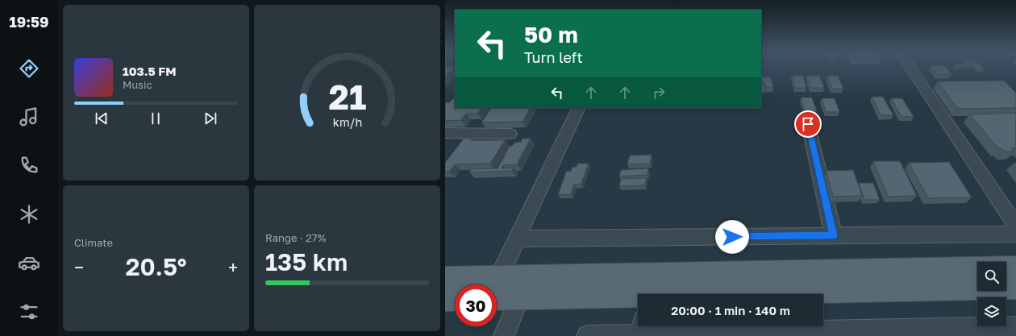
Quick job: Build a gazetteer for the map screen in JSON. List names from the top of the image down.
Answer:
{
  "page": {
    "tabs": "19:59",
    "turn": ["50 m", "Turn left"],
    "song": ["103.5 FM", "Music"],
    "tile": [
      "Climate",
      ["Range · 27%", "135 km"]
    ],
    "heat": ["−", "20.5°", "+"],
    "limit": "30",
    "trip": "20:00 · 1 min · 140 m",
    "gauge": ["21", "km/h"]
  }
}
